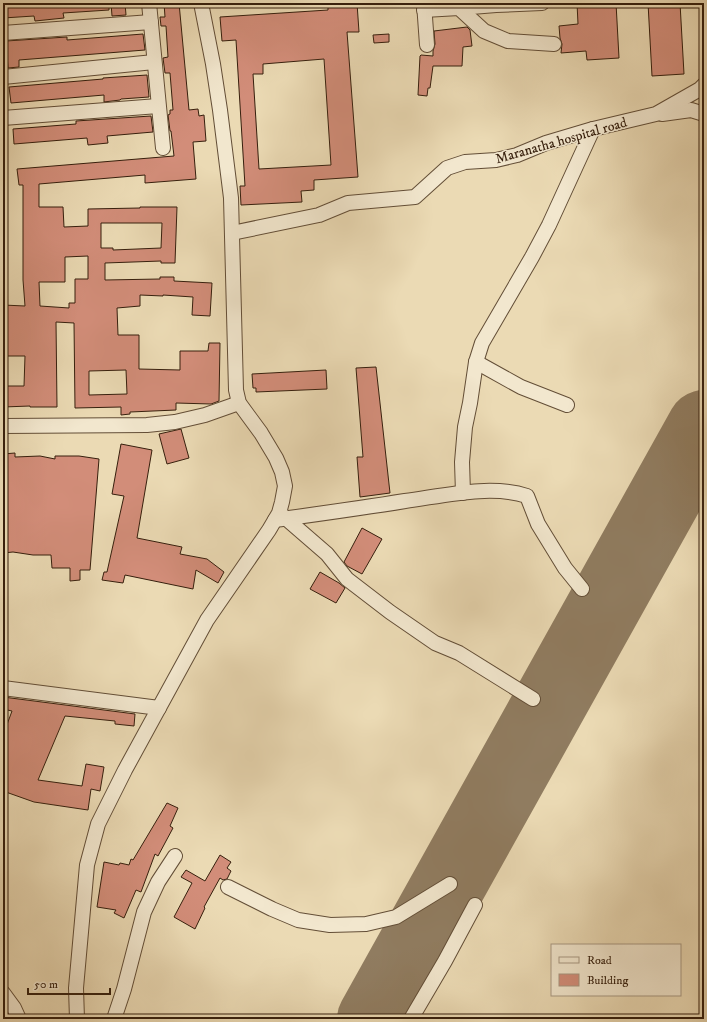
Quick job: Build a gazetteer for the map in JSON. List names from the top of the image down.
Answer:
{
  "streets": {
    "street": ["Maranatha hospital road"]
  },
  "legend": ["Road", "Building"],
  "scale_bar": "50 m"
}
